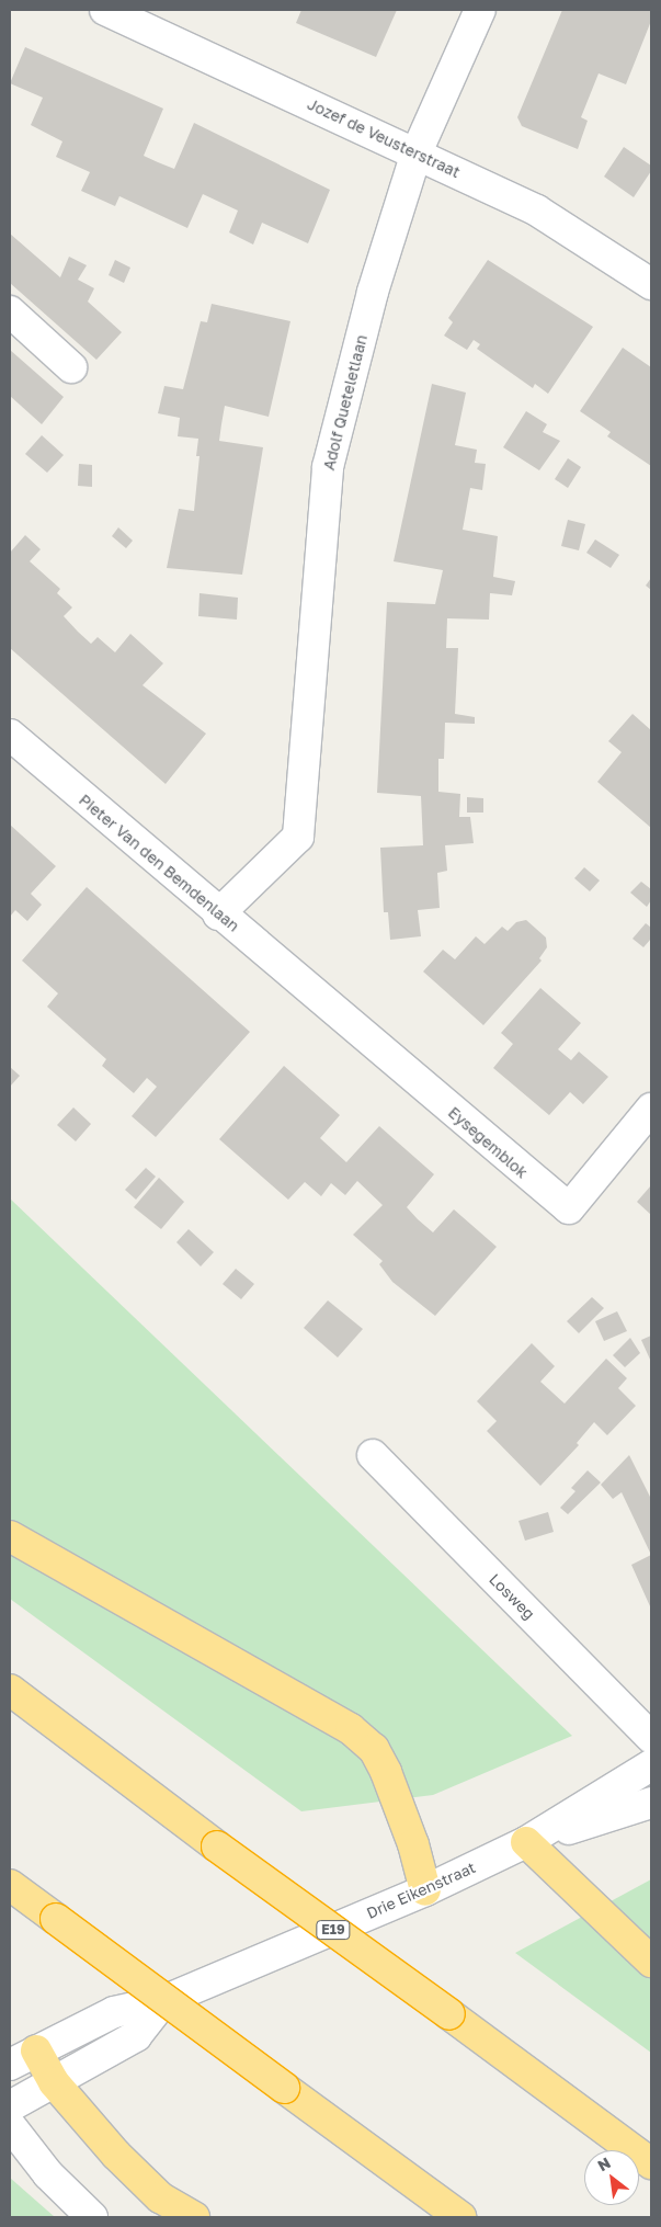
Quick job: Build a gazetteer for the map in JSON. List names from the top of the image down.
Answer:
{
  "streets": {
    "highway": ["E19"],
    "street": [
      "Jozef de Veusterstraat",
      "Adolf Queteletlaan",
      "Pieter Van den Bemdenlaan",
      "Eysegemblok",
      "Losweg",
      "Drie Eikenstraat"
    ]
  },
  "crossings": [
    ["Jozef de Veusterstraat", "Adolf Queteletlaan"],
    ["Adolf Queteletlaan", "Pieter Van den Bemdenlaan"],
    ["Pieter Van den Bemdenlaan", "Eysegemblok"]
  ],
  "north": "top left"
}
